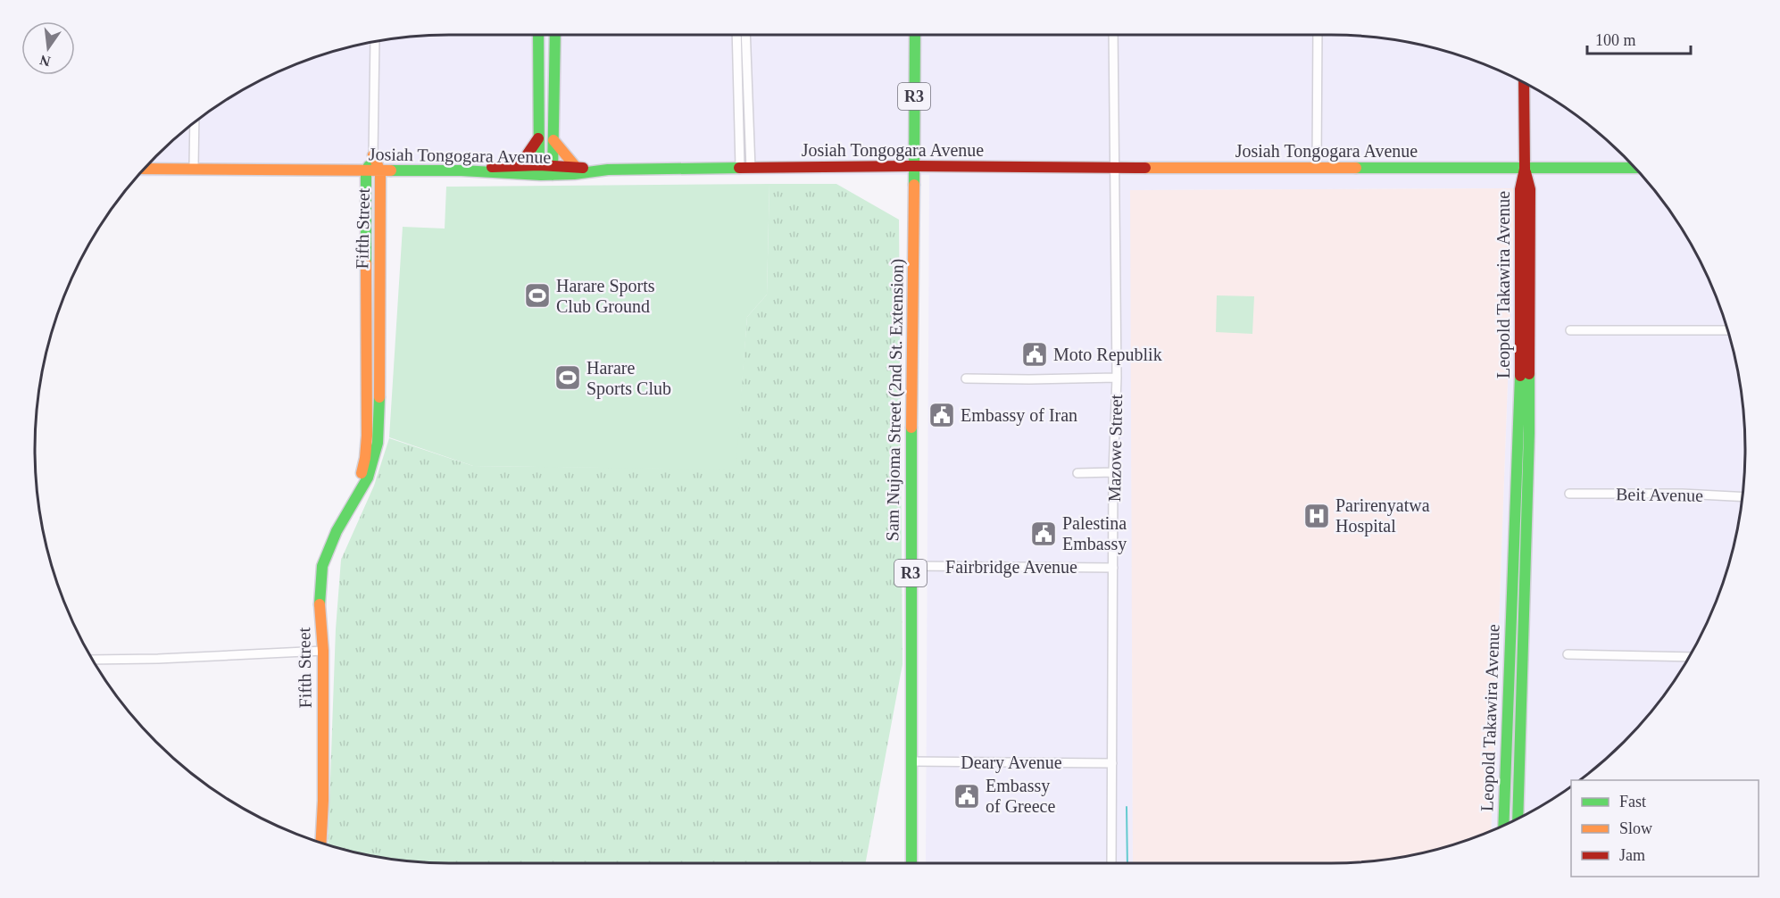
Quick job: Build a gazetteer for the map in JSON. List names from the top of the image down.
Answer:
{
  "streets": {
    "main road": [
      "R3",
      "Josiah Tongogara Avenue",
      "Fifth Street",
      "Leopold Takawira Avenue",
      "Sam Nujoma Street (2nd St. Extension)"
    ],
    "street": [
      "Mazowe Street",
      "Beit Avenue",
      "Fairbridge Avenue",
      "Deary Avenue"
    ]
  },
  "crossings": [
    ["Josiah Tongogara Avenue", "Fifth Street"],
    ["Josiah Tongogara Avenue", "Leopold Takawira Avenue"],
    ["Josiah Tongogara Avenue", "Sam Nujoma Street (2nd St. Extension)"],
    ["Josiah Tongogara Avenue", "Mazowe Street"],
    ["Sam Nujoma Street (2nd St. Extension)", "Fairbridge Avenue"],
    ["Sam Nujoma Street (2nd St. Extension)", "Deary Avenue"],
    ["Mazowe Street", "Fairbridge Avenue"],
    ["Mazowe Street", "Deary Avenue"]
  ],
  "places": {
    "sports": ["Harare Sports Club Ground", "Harare Sports Club"],
    "public building": [
      "Moto Republik",
      "Embassy of Iran",
      "Palestina Embassy",
      "Embassy of Greece"
    ],
    "hospital": ["Parirenyatwa Hospital"]
  },
  "legend": ["Fast", "Slow", "Jam"],
  "scale_bar": "100 m",
  "north": "bottom"
}
